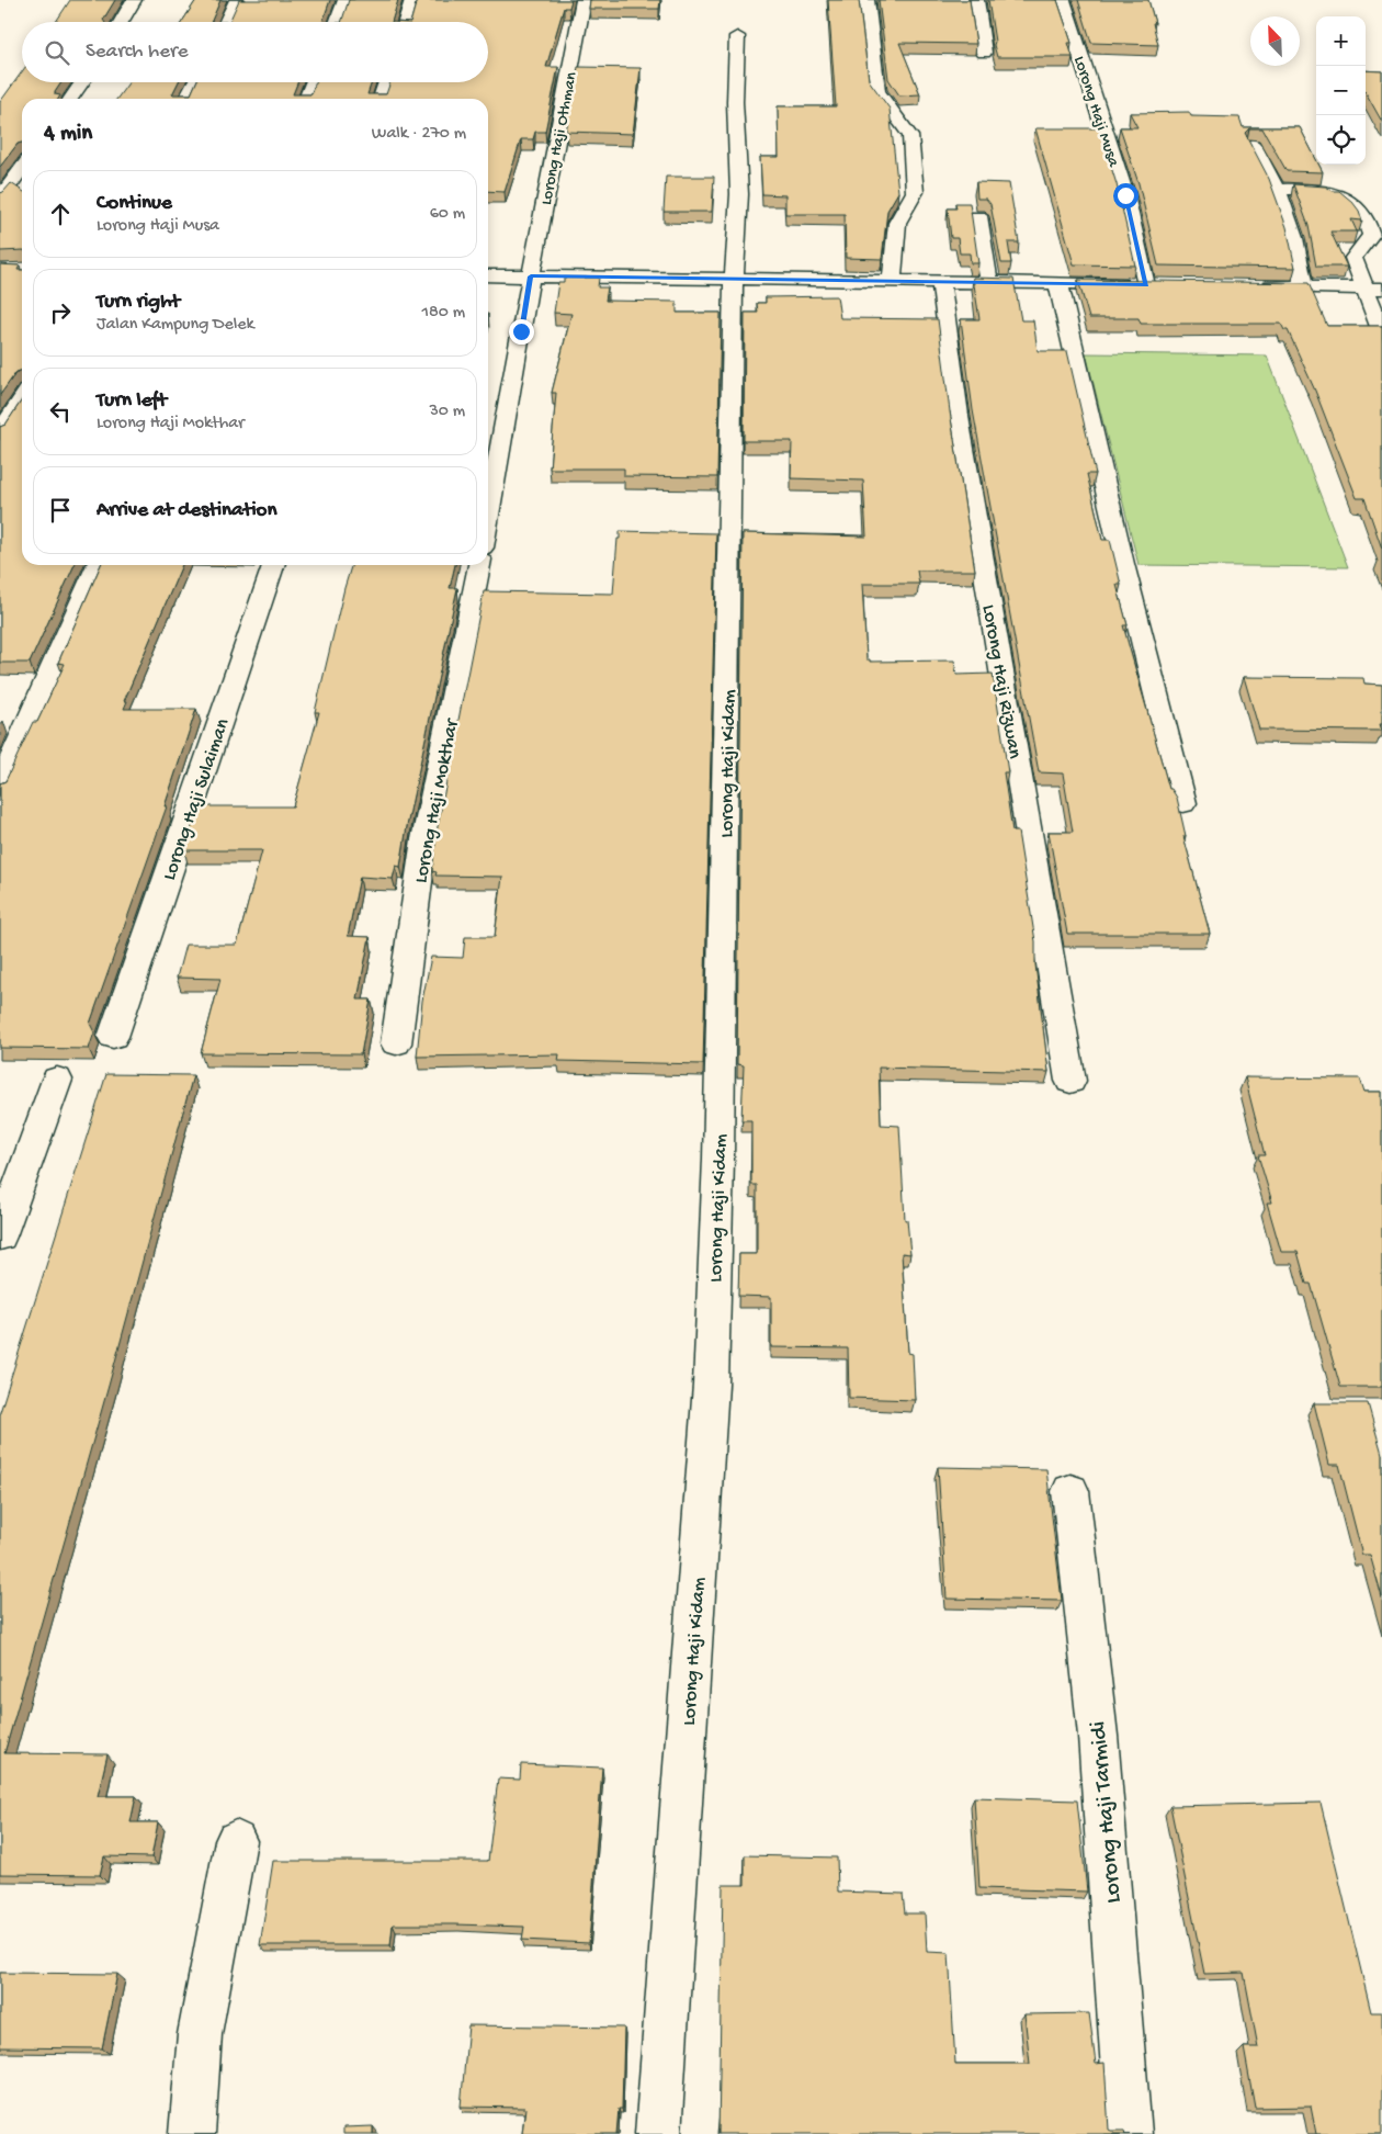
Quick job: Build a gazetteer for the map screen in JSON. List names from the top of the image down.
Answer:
{
  "streets": {
    "street": [
      "Lorong Haji Musa",
      "Lorong Haji Othman",
      "Lorong Haji Rizwan",
      "Lorong Haji Kidam",
      "Lorong Haji Sulaiman",
      "Lorong Haji Mokthar",
      "Lorong Haji Tarmidi"
    ]
  },
  "north": "top left",
  "page": {
    "map_buttons": ["+", "−"],
    "search": "Search here",
    "heading": ["4 min", "Walk · 270 m"],
    "list": [
      ["Continue", "Lorong Haji Musa", "60 m"],
      ["Turn right", "Jalan Kampung Delek", "180 m"],
      ["Turn left", "Lorong Haji Mokthar", "30 m"],
      "Arrive at destination"
    ]
  }
}
